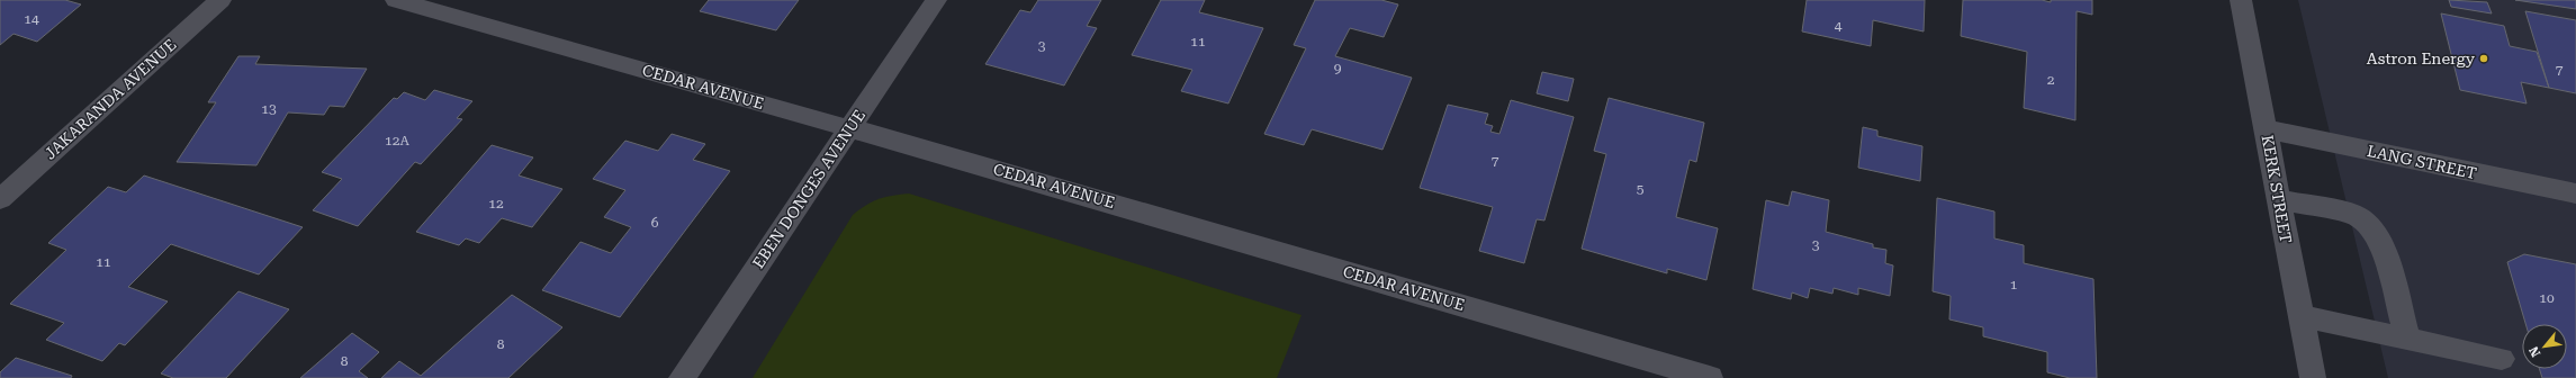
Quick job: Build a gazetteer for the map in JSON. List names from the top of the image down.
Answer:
{
  "streets": {
    "street": [
      "CEDAR AVENUE",
      "JAKARANDA AVENUE",
      "LANG STREET",
      "EBEN DONGES AVENUE",
      "KERK STREET"
    ]
  },
  "crossings": [
    ["CEDAR AVENUE", "EBEN DONGES AVENUE"],
    ["LANG STREET", "KERK STREET"]
  ],
  "places": ["Astron Energy"],
  "house_numbers": [
    "14",
    "4",
    "11",
    "3",
    "9",
    "7",
    "2",
    "13",
    "12A",
    "7",
    "5",
    "12",
    "6",
    "3",
    "11",
    "1",
    "10",
    "8",
    "8"
  ],
  "north": "bottom left"
}
